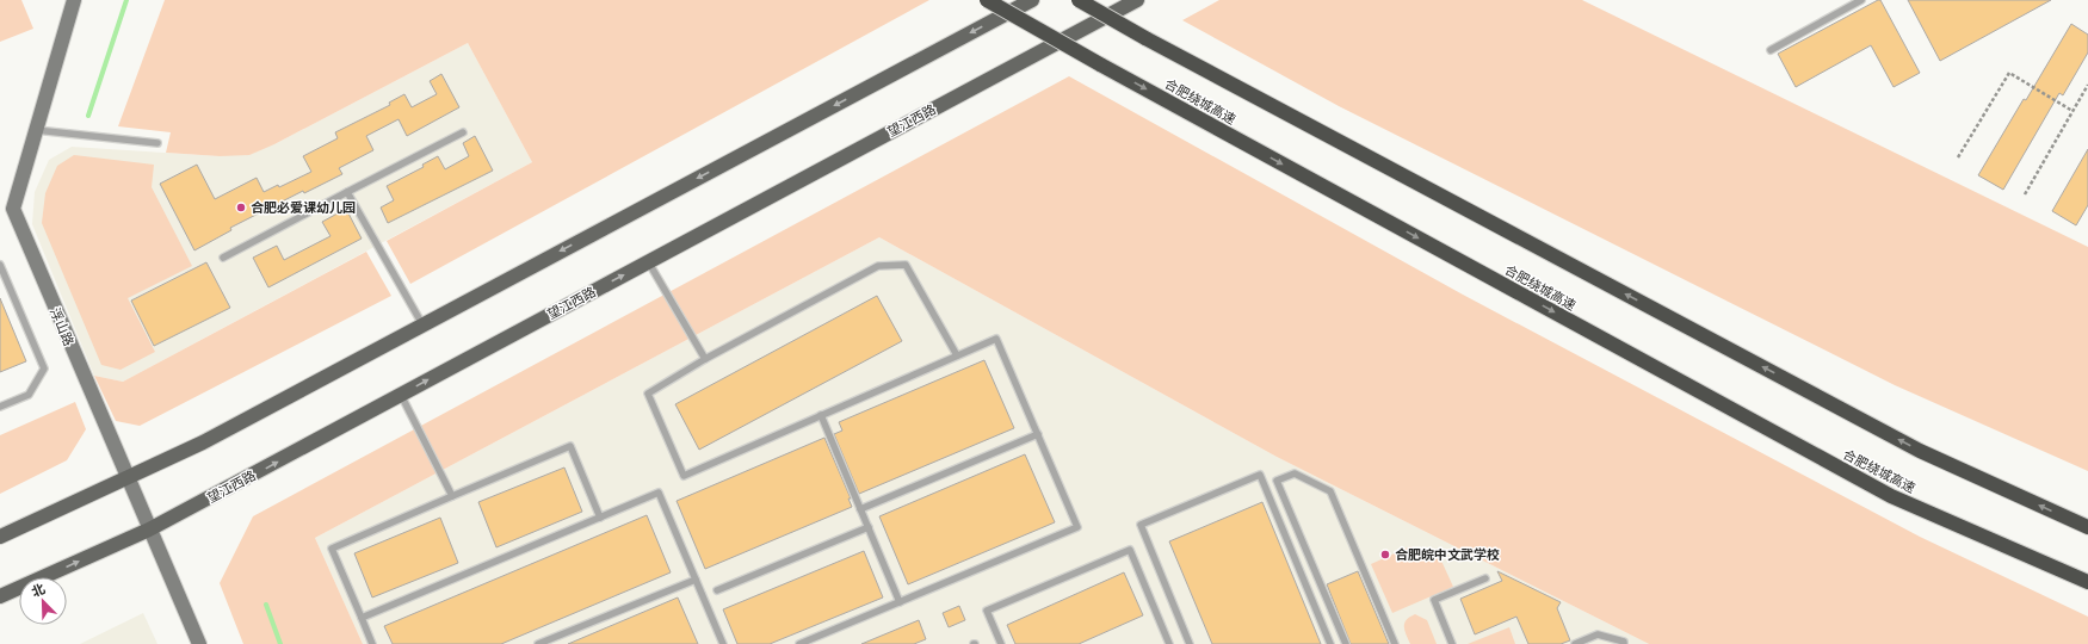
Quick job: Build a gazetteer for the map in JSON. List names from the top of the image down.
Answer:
{
  "streets": {
    "highway": ["合肥绕城高速"],
    "main road": ["望江西路"],
    "street": ["浮山路"]
  },
  "crossings": [
    ["望江西路", "浮山路"]
  ],
  "places": ["合肥必爱课幼儿园", "合肥皖中文武学校"],
  "north": "top left"
}
